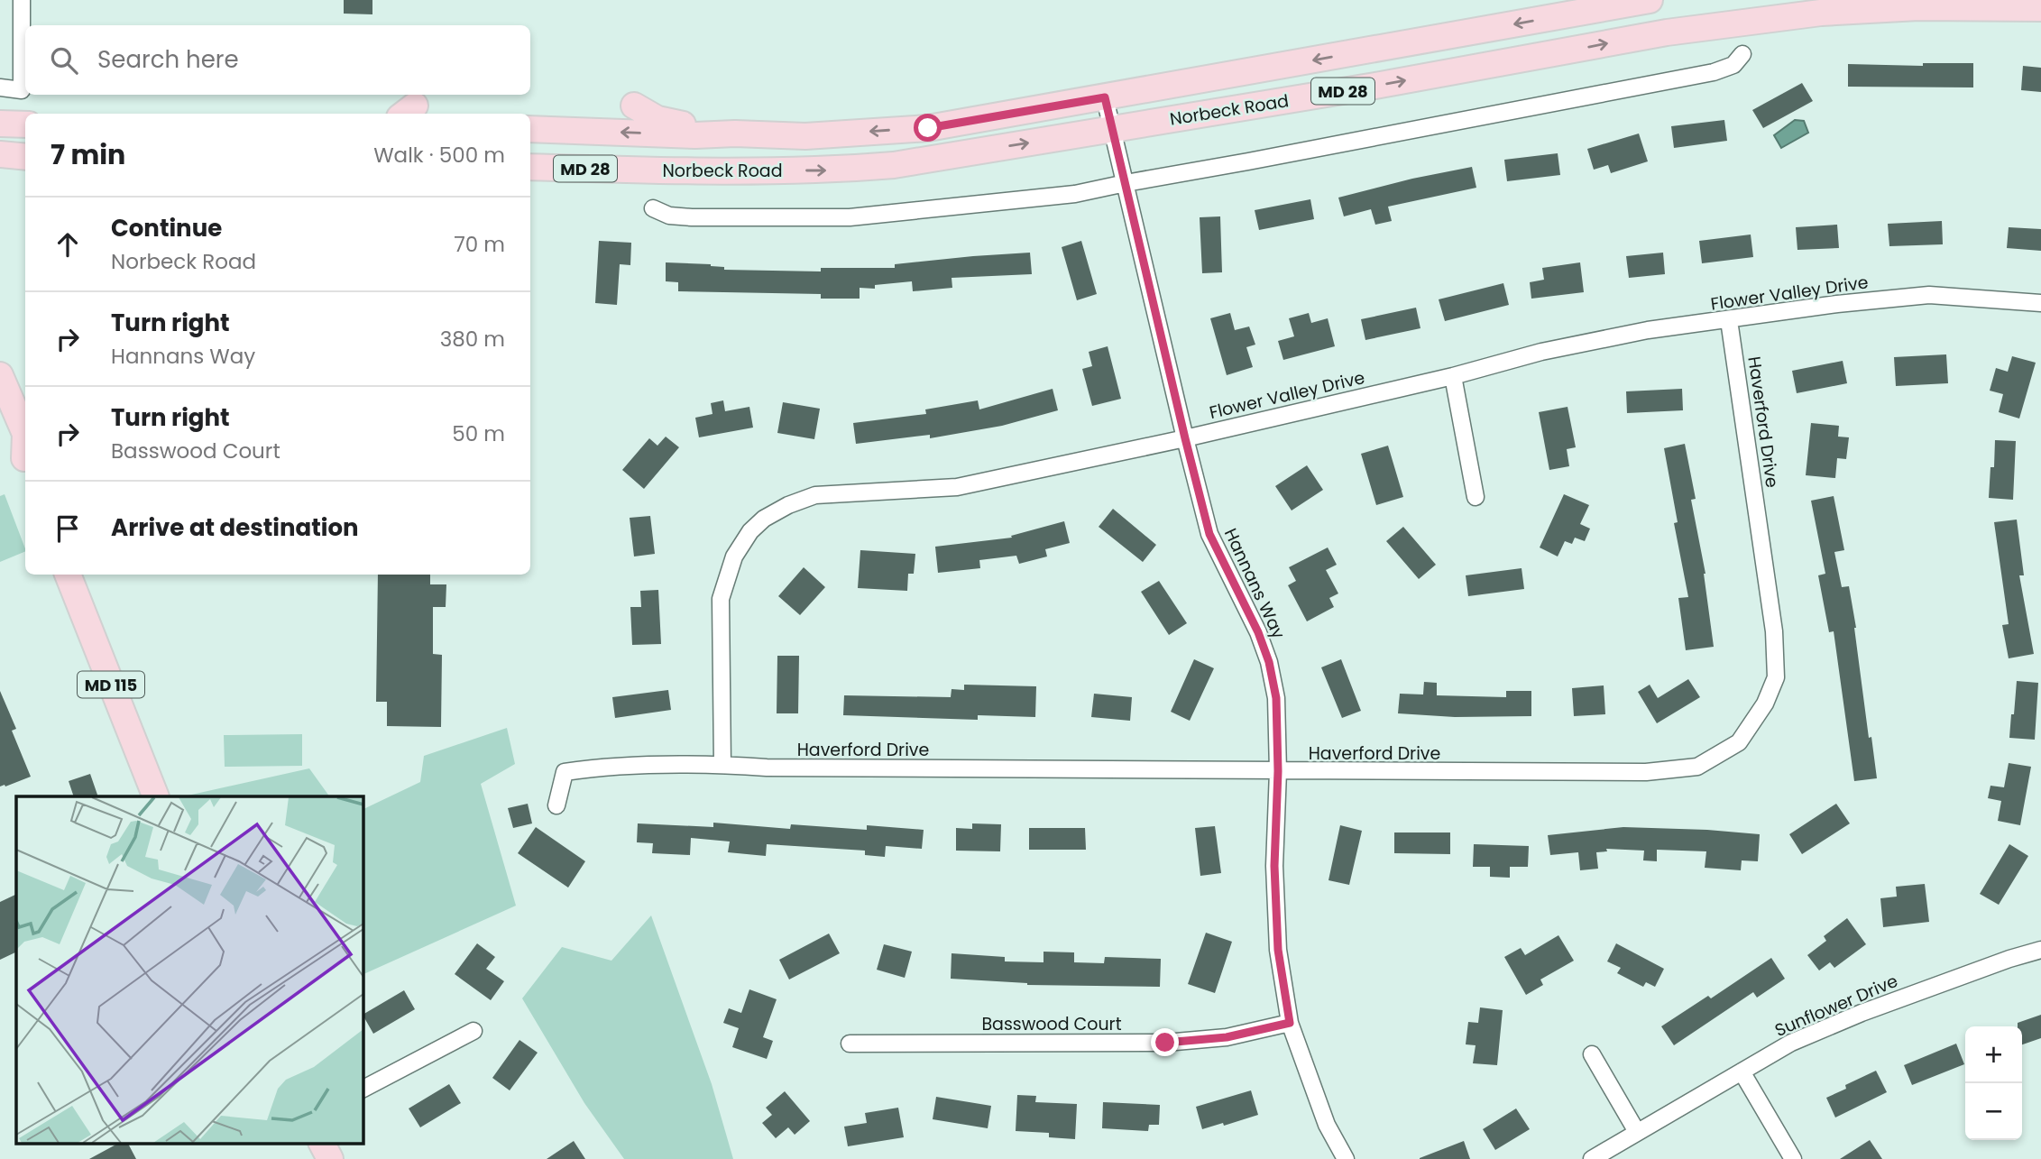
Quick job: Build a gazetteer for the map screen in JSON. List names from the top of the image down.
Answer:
{
  "streets": {
    "main road": ["MD 28", "Norbeck Road", "MD 115"],
    "street": [
      "Flower Valley Drive",
      "Haverford Drive",
      "Hannans Way",
      "Sunflower Drive",
      "Basswood Court"
    ]
  },
  "crossings": [
    ["Norbeck Road", "Hannans Way"],
    ["Flower Valley Drive", "Haverford Drive"],
    ["Flower Valley Drive", "Hannans Way"],
    ["Haverford Drive", "Hannans Way"],
    ["Hannans Way", "Basswood Court"]
  ],
  "page": {
    "search": "Search here",
    "heading": ["7 min", "Walk · 500 m"],
    "list": [
      ["Continue", "Norbeck Road", "70 m"],
      ["Turn right", "Hannans Way", "380 m"],
      ["Turn right", "Basswood Court", "50 m"],
      "Arrive at destination"
    ],
    "map_buttons": ["+", "−"]
  }
}
